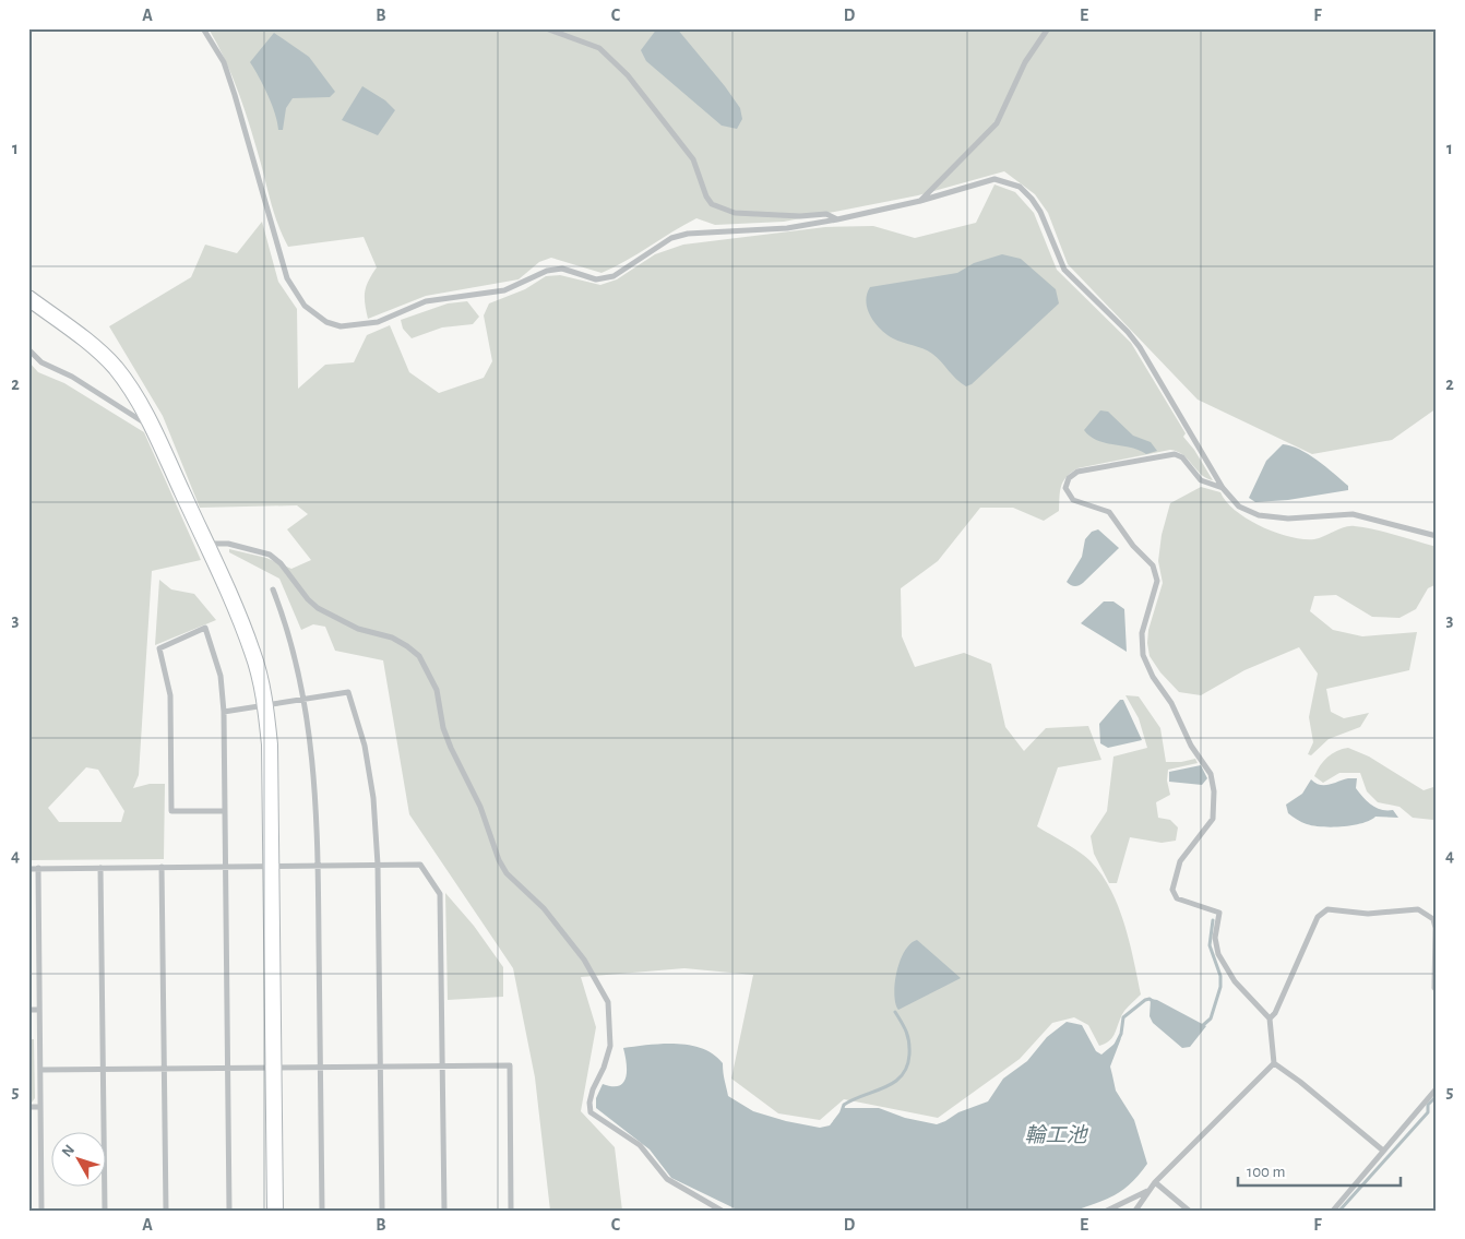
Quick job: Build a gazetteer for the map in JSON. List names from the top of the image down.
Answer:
{
  "water": ["輪工池"],
  "scale_bar": "100 m",
  "north": "top left",
  "grid": {
    "columns": [
      "A",
      "B",
      "C",
      "D",
      "E",
      "F"
    ],
    "rows": [
      "1",
      "2",
      "3",
      "4",
      "5"
    ]
  }
}
